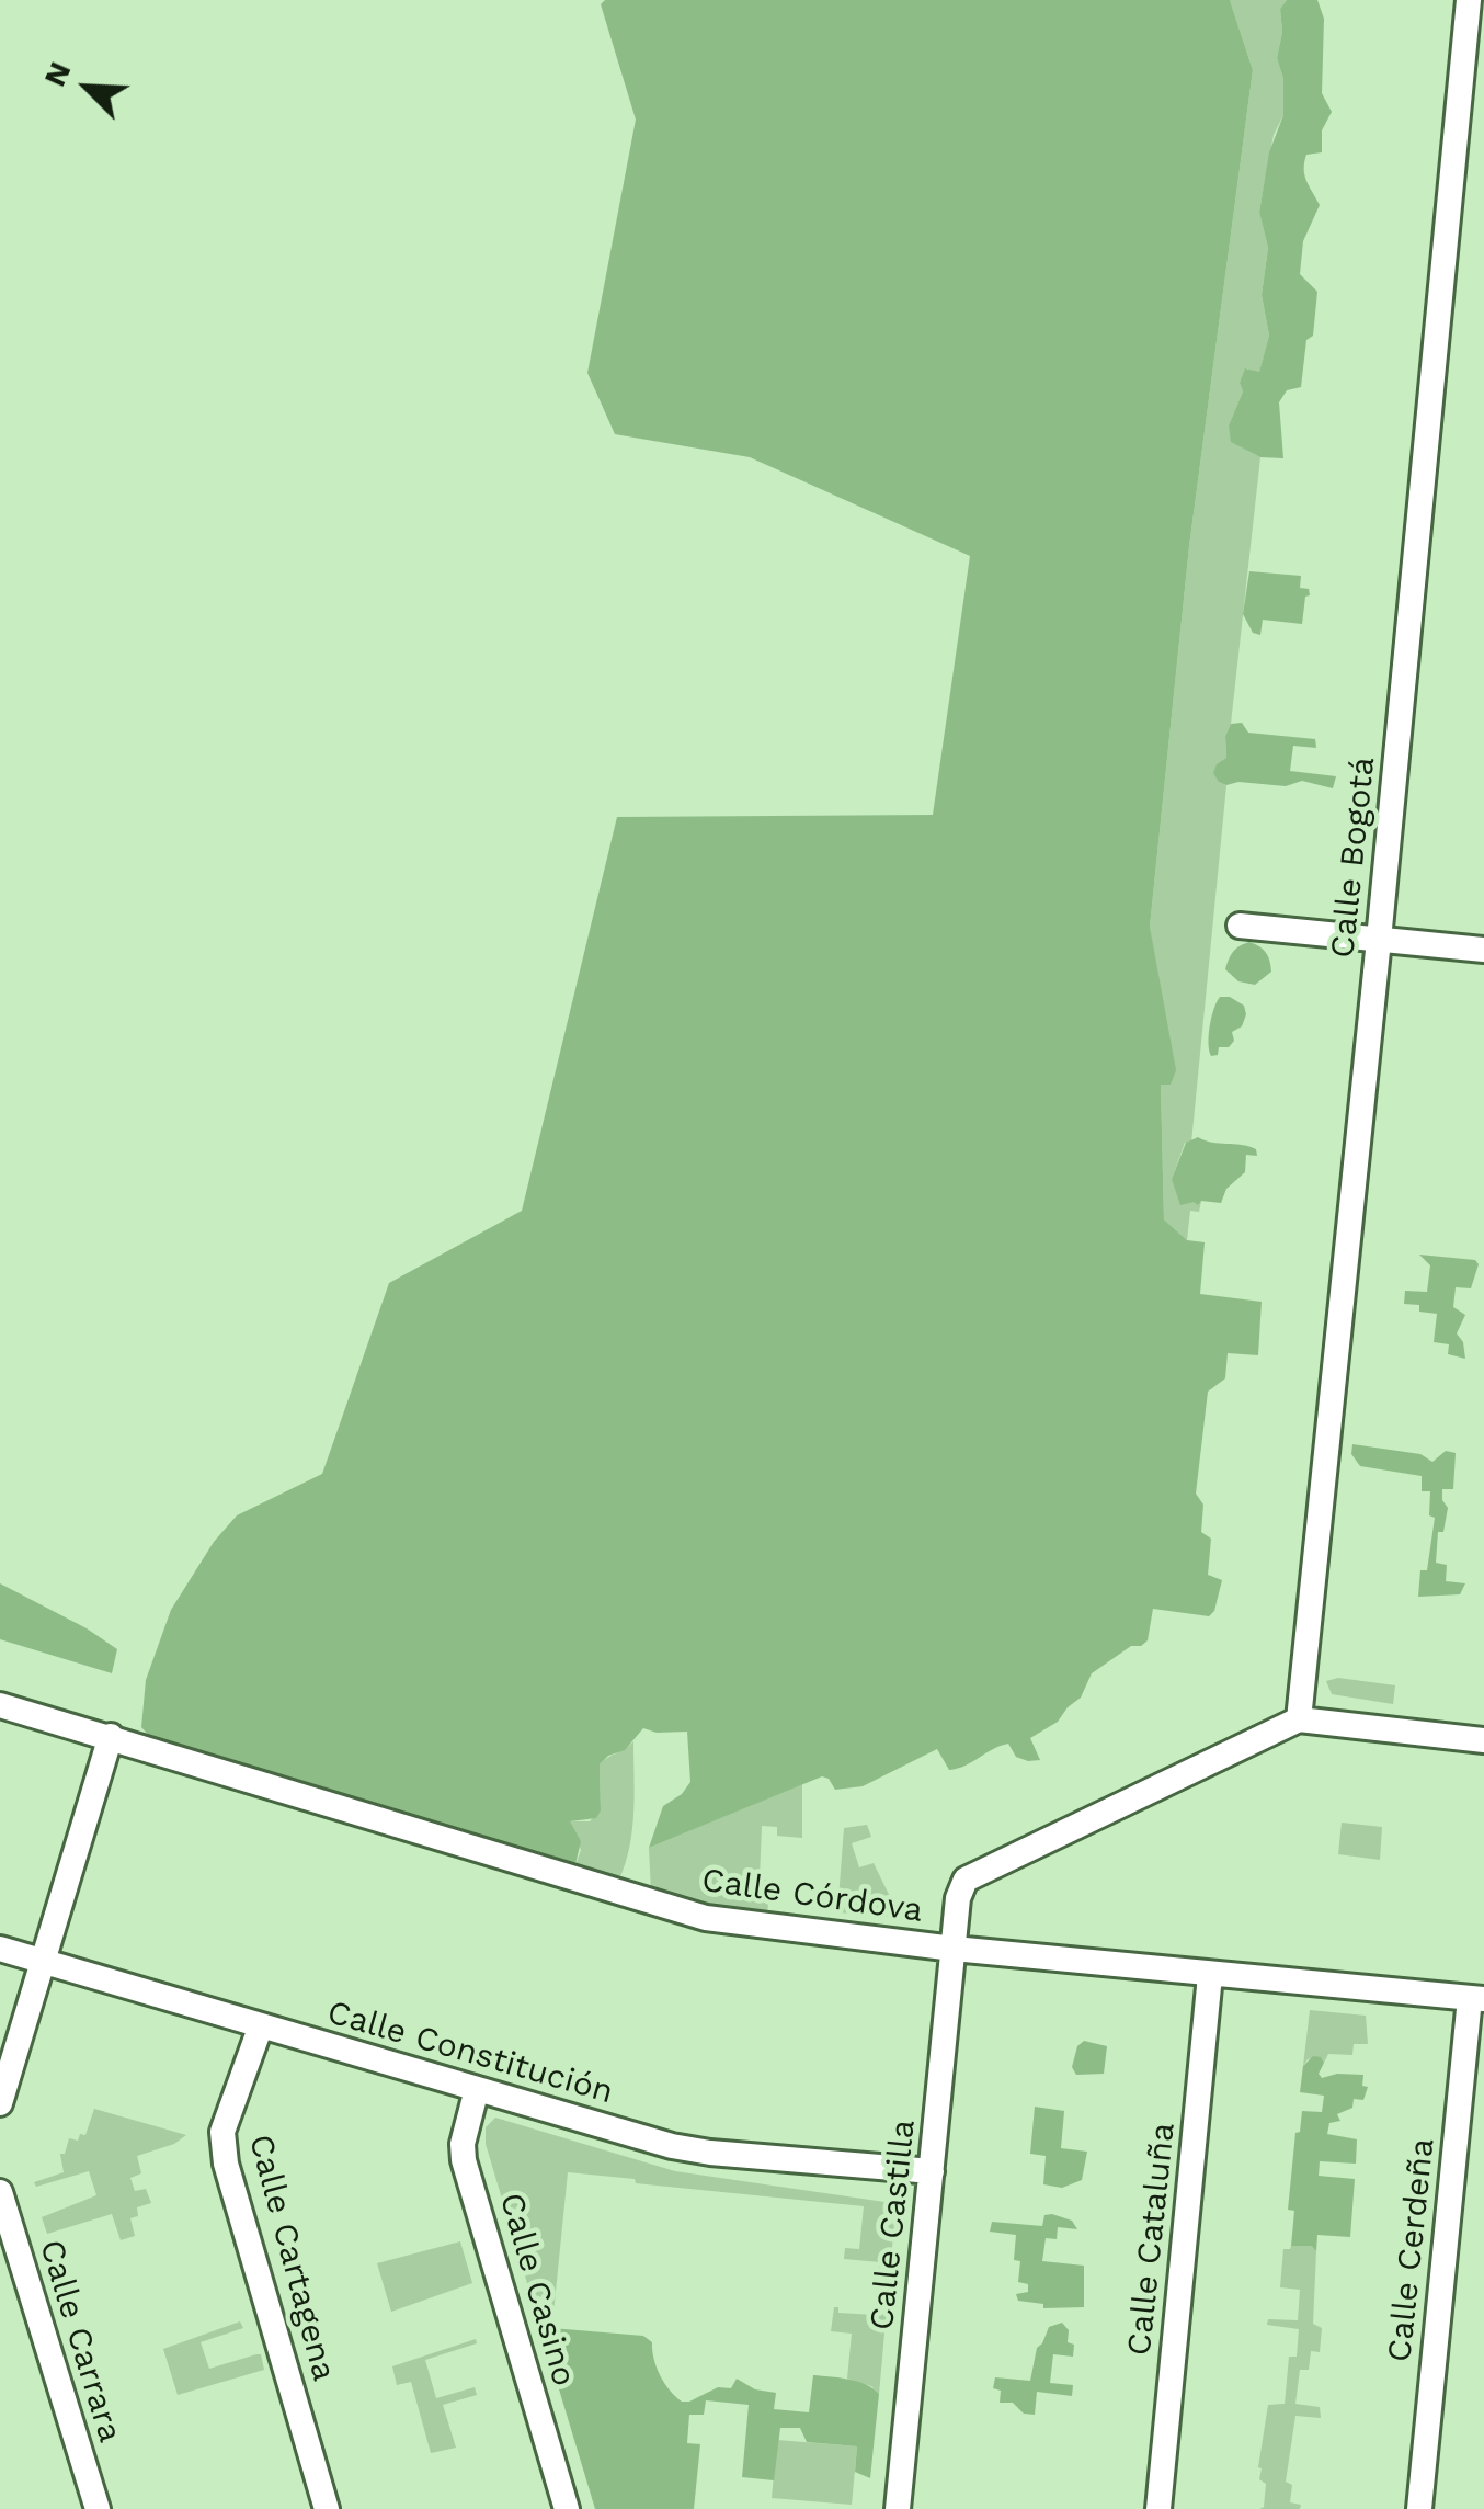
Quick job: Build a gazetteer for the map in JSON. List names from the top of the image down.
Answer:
{
  "streets": {
    "street": [
      "Calle Bogotá",
      "Calle Córdova",
      "Calle Constitución",
      "Calle Castilla",
      "Calle Cataluña",
      "Calle Cerdeña",
      "Calle Cartagena",
      "Calle Casino",
      "Calle Carrara"
    ]
  },
  "crossings": [
    ["Calle Bogotá", "Calle Córdova"],
    ["Calle Córdova", "Calle Castilla"],
    ["Calle Constitución", "Calle Castilla"],
    ["Calle Constitución", "Calle Cartagena"],
    ["Calle Constitución", "Calle Casino"]
  ],
  "north": "top left"
}
